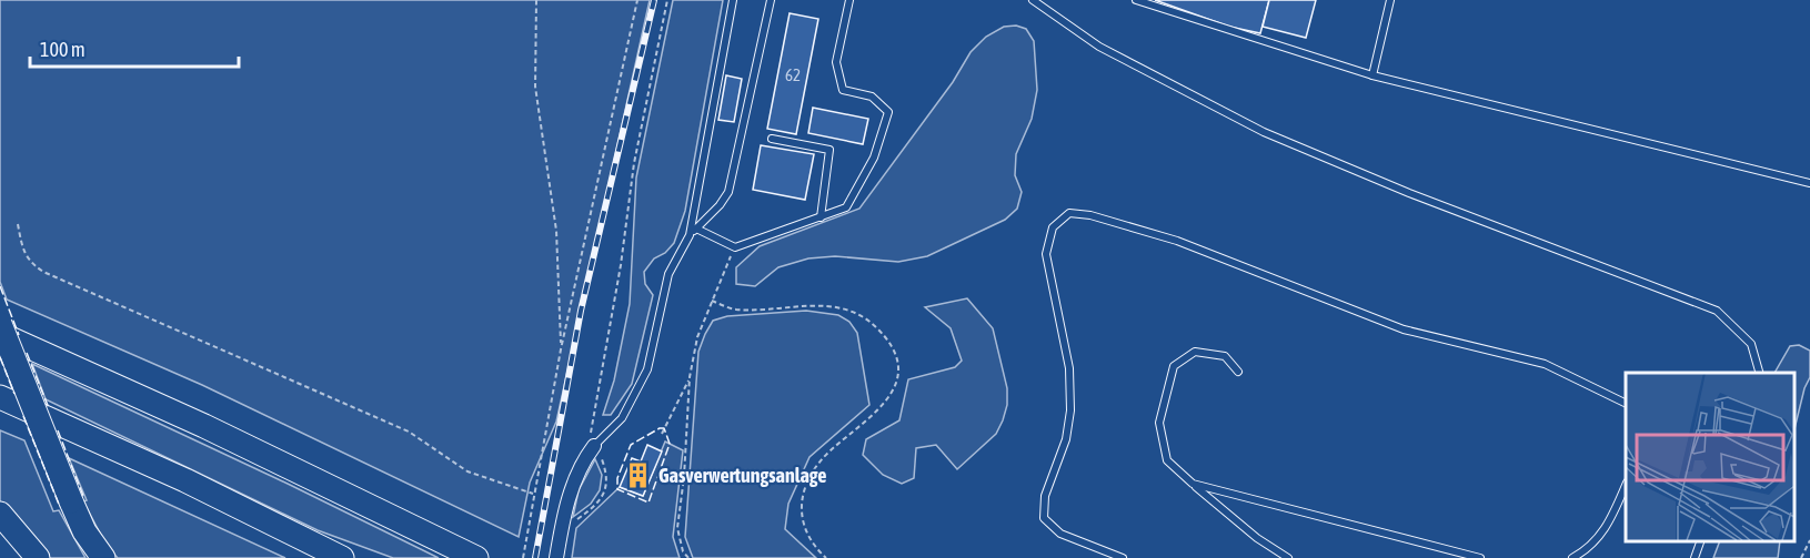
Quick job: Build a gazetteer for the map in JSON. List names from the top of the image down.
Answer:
{
  "places": {
    "building": ["Gasverwertungsanlage"]
  },
  "house_numbers": ["62"],
  "scale_bar": "100 m"
}
